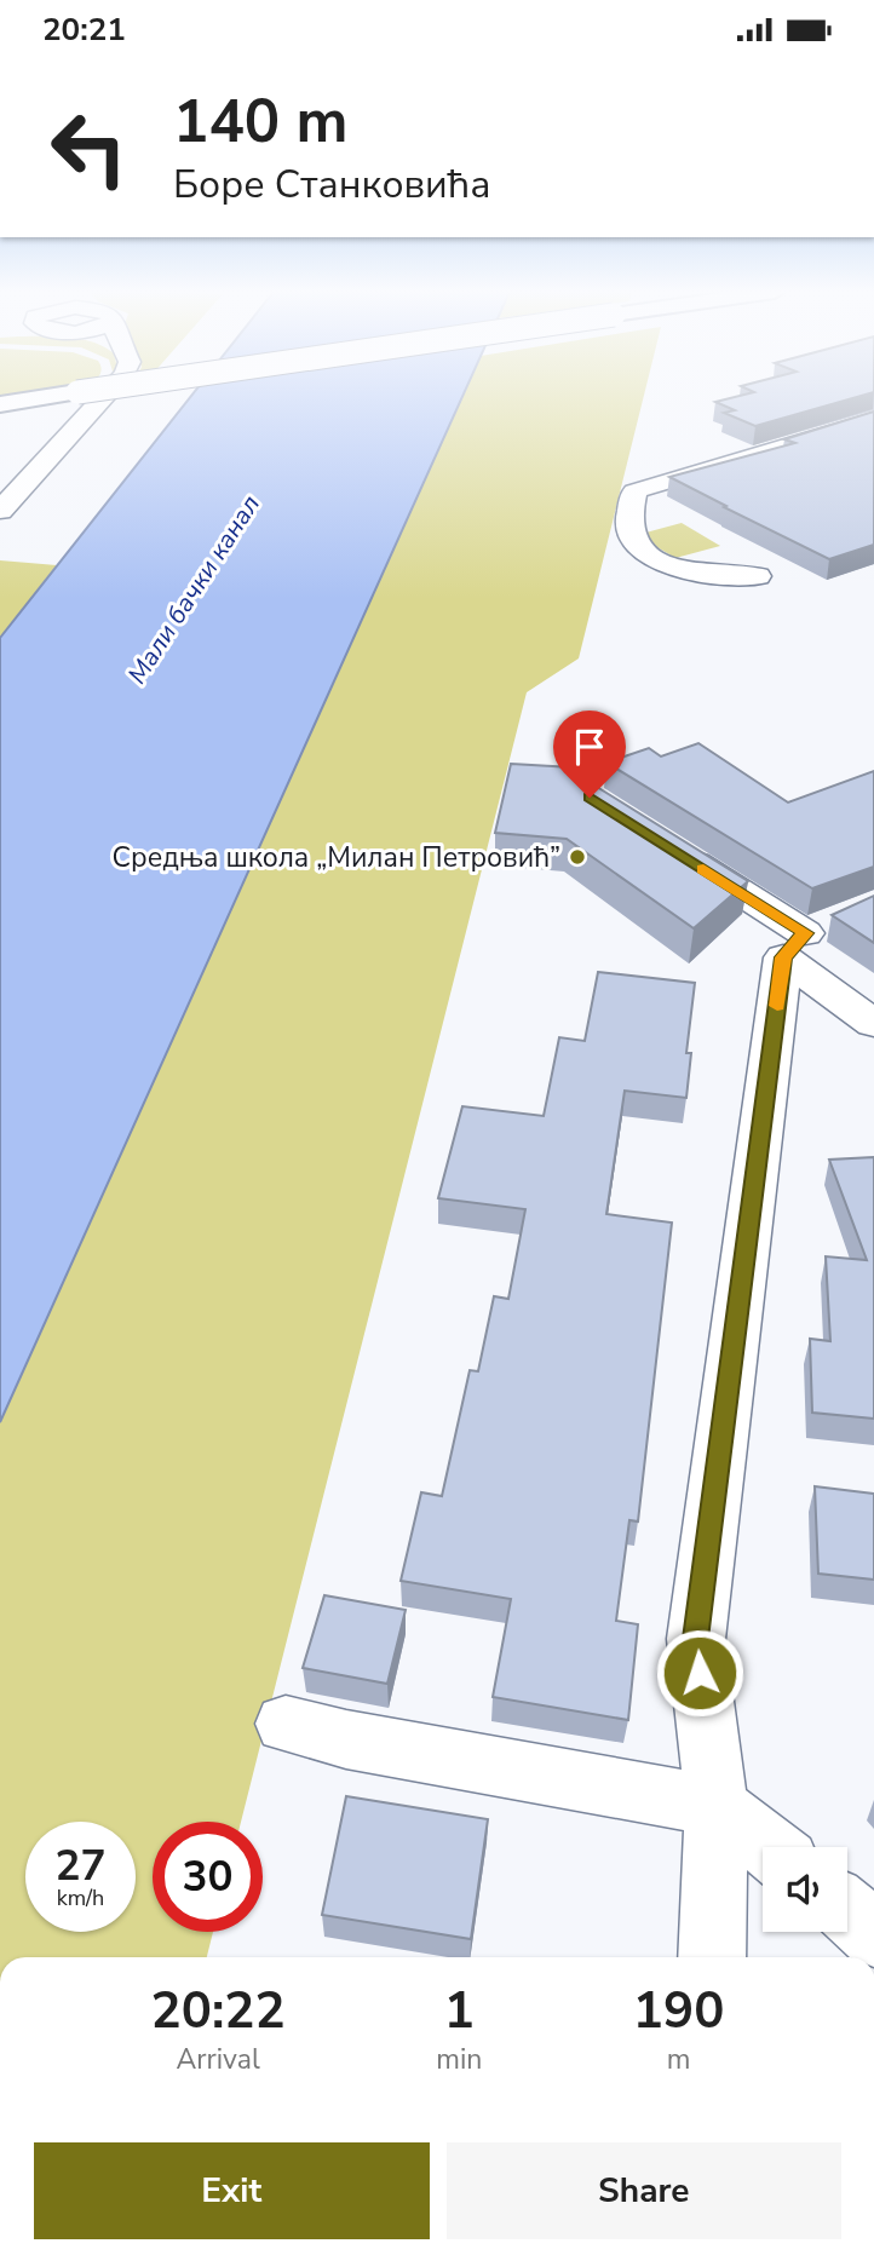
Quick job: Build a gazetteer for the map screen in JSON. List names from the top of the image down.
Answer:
{
  "water": ["Мали бачки канал"],
  "places": ["Средња школа „Милан Петровић”"],
  "page": {
    "status": "20:21",
    "turn": ["140 m", "Боре Станковића"],
    "speed": "27 km/h",
    "limit": "30",
    "eta": [
      "20:22",
      "Arrival",
      "1",
      "min",
      "190",
      "m"
    ],
    "buttons": ["Exit", "Share"]
  }
}
